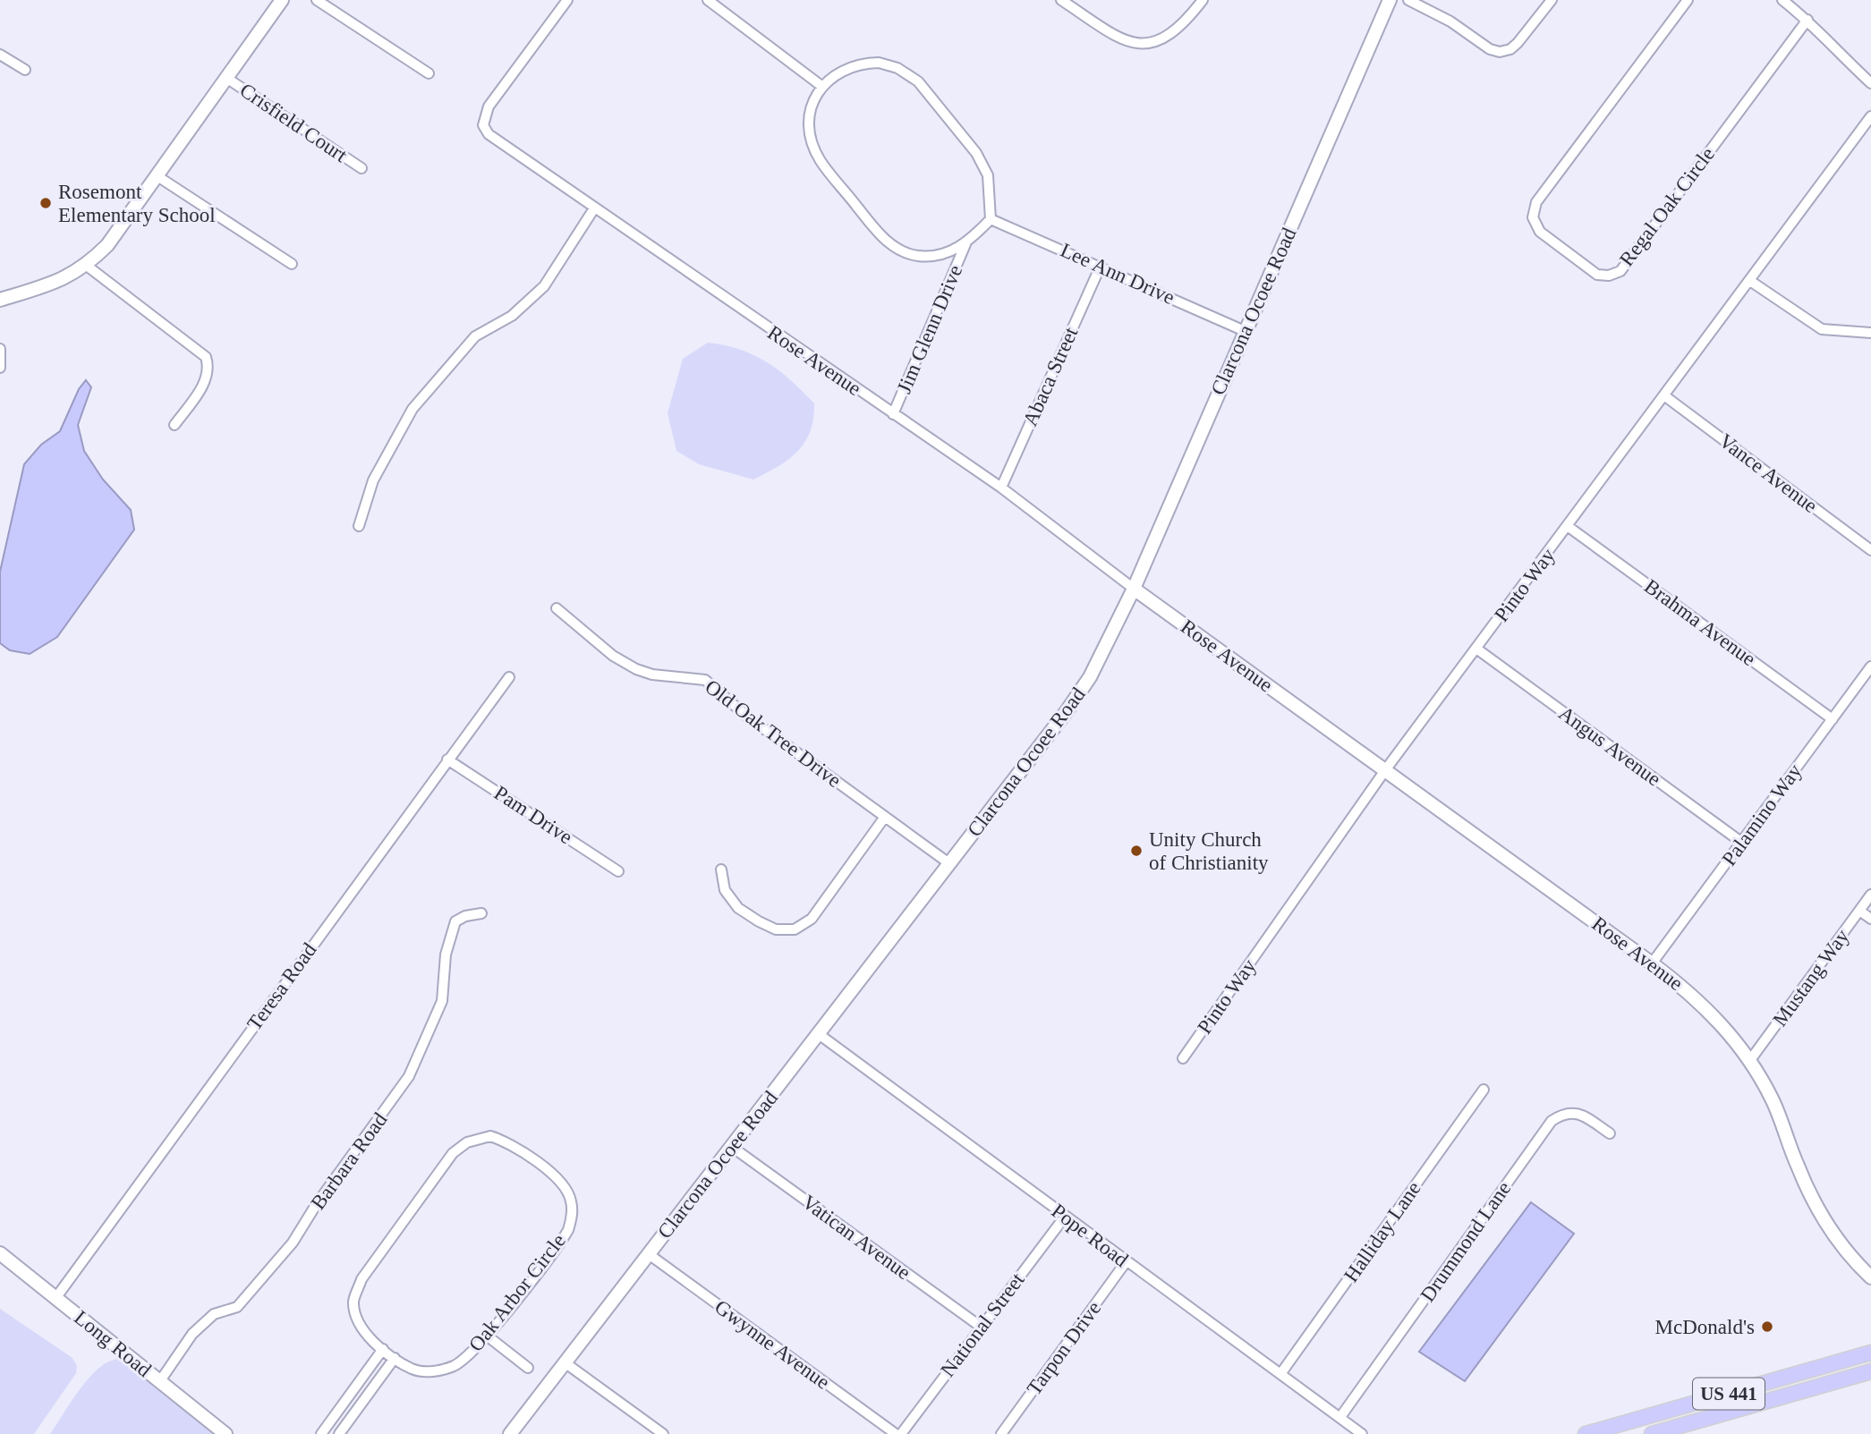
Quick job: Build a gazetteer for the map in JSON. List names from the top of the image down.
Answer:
{
  "streets": {
    "main road": ["US 441"],
    "street": [
      "Crisfield Court",
      "Regal Oak Circle",
      "Lee Ann Drive",
      "Clarcona Ocoee Road",
      "Jim Glenn Drive",
      "Rose Avenue",
      "Abaca Street",
      "Vance Avenue",
      "Pinto Way",
      "Brahma Avenue",
      "Old Oak Tree Drive",
      "Angus Avenue",
      "Pam Drive",
      "Palamino Way",
      "Mustang Way",
      "Teresa Road",
      "Barbara Road",
      "Halliday Lane",
      "Pope Road",
      "Vatican Avenue",
      "Drummond Lane",
      "Oak Arbor Circle",
      "National Street",
      "Long Road",
      "Gwynne Avenue",
      "Tarpon Drive"
    ]
  },
  "crossings": [
    ["Lee Ann Drive", "Clarcona Ocoee Road"],
    ["Lee Ann Drive", "Jim Glenn Drive"],
    ["Lee Ann Drive", "Abaca Street"],
    ["Clarcona Ocoee Road", "Rose Avenue"],
    ["Clarcona Ocoee Road", "Old Oak Tree Drive"],
    ["Clarcona Ocoee Road", "Pope Road"],
    ["Clarcona Ocoee Road", "Vatican Avenue"],
    ["Clarcona Ocoee Road", "Gwynne Avenue"],
    ["Jim Glenn Drive", "Rose Avenue"],
    ["Rose Avenue", "Abaca Street"],
    ["Rose Avenue", "Pinto Way"],
    ["Rose Avenue", "Palamino Way"],
    ["Rose Avenue", "Mustang Way"],
    ["Vance Avenue", "Pinto Way"],
    ["Pinto Way", "Brahma Avenue"],
    ["Pinto Way", "Angus Avenue"],
    ["Brahma Avenue", "Palamino Way"],
    ["Angus Avenue", "Palamino Way"],
    ["Pam Drive", "Teresa Road"],
    ["Teresa Road", "Long Road"],
    ["Barbara Road", "Long Road"],
    ["Halliday Lane", "Pope Road"],
    ["Pope Road", "Drummond Lane"],
    ["Pope Road", "National Street"],
    ["Pope Road", "Tarpon Drive"],
    ["Vatican Avenue", "National Street"]
  ],
  "places": ["Rosemont Elementary School", "Unity Church of Christianity", "McDonald's"]
}
